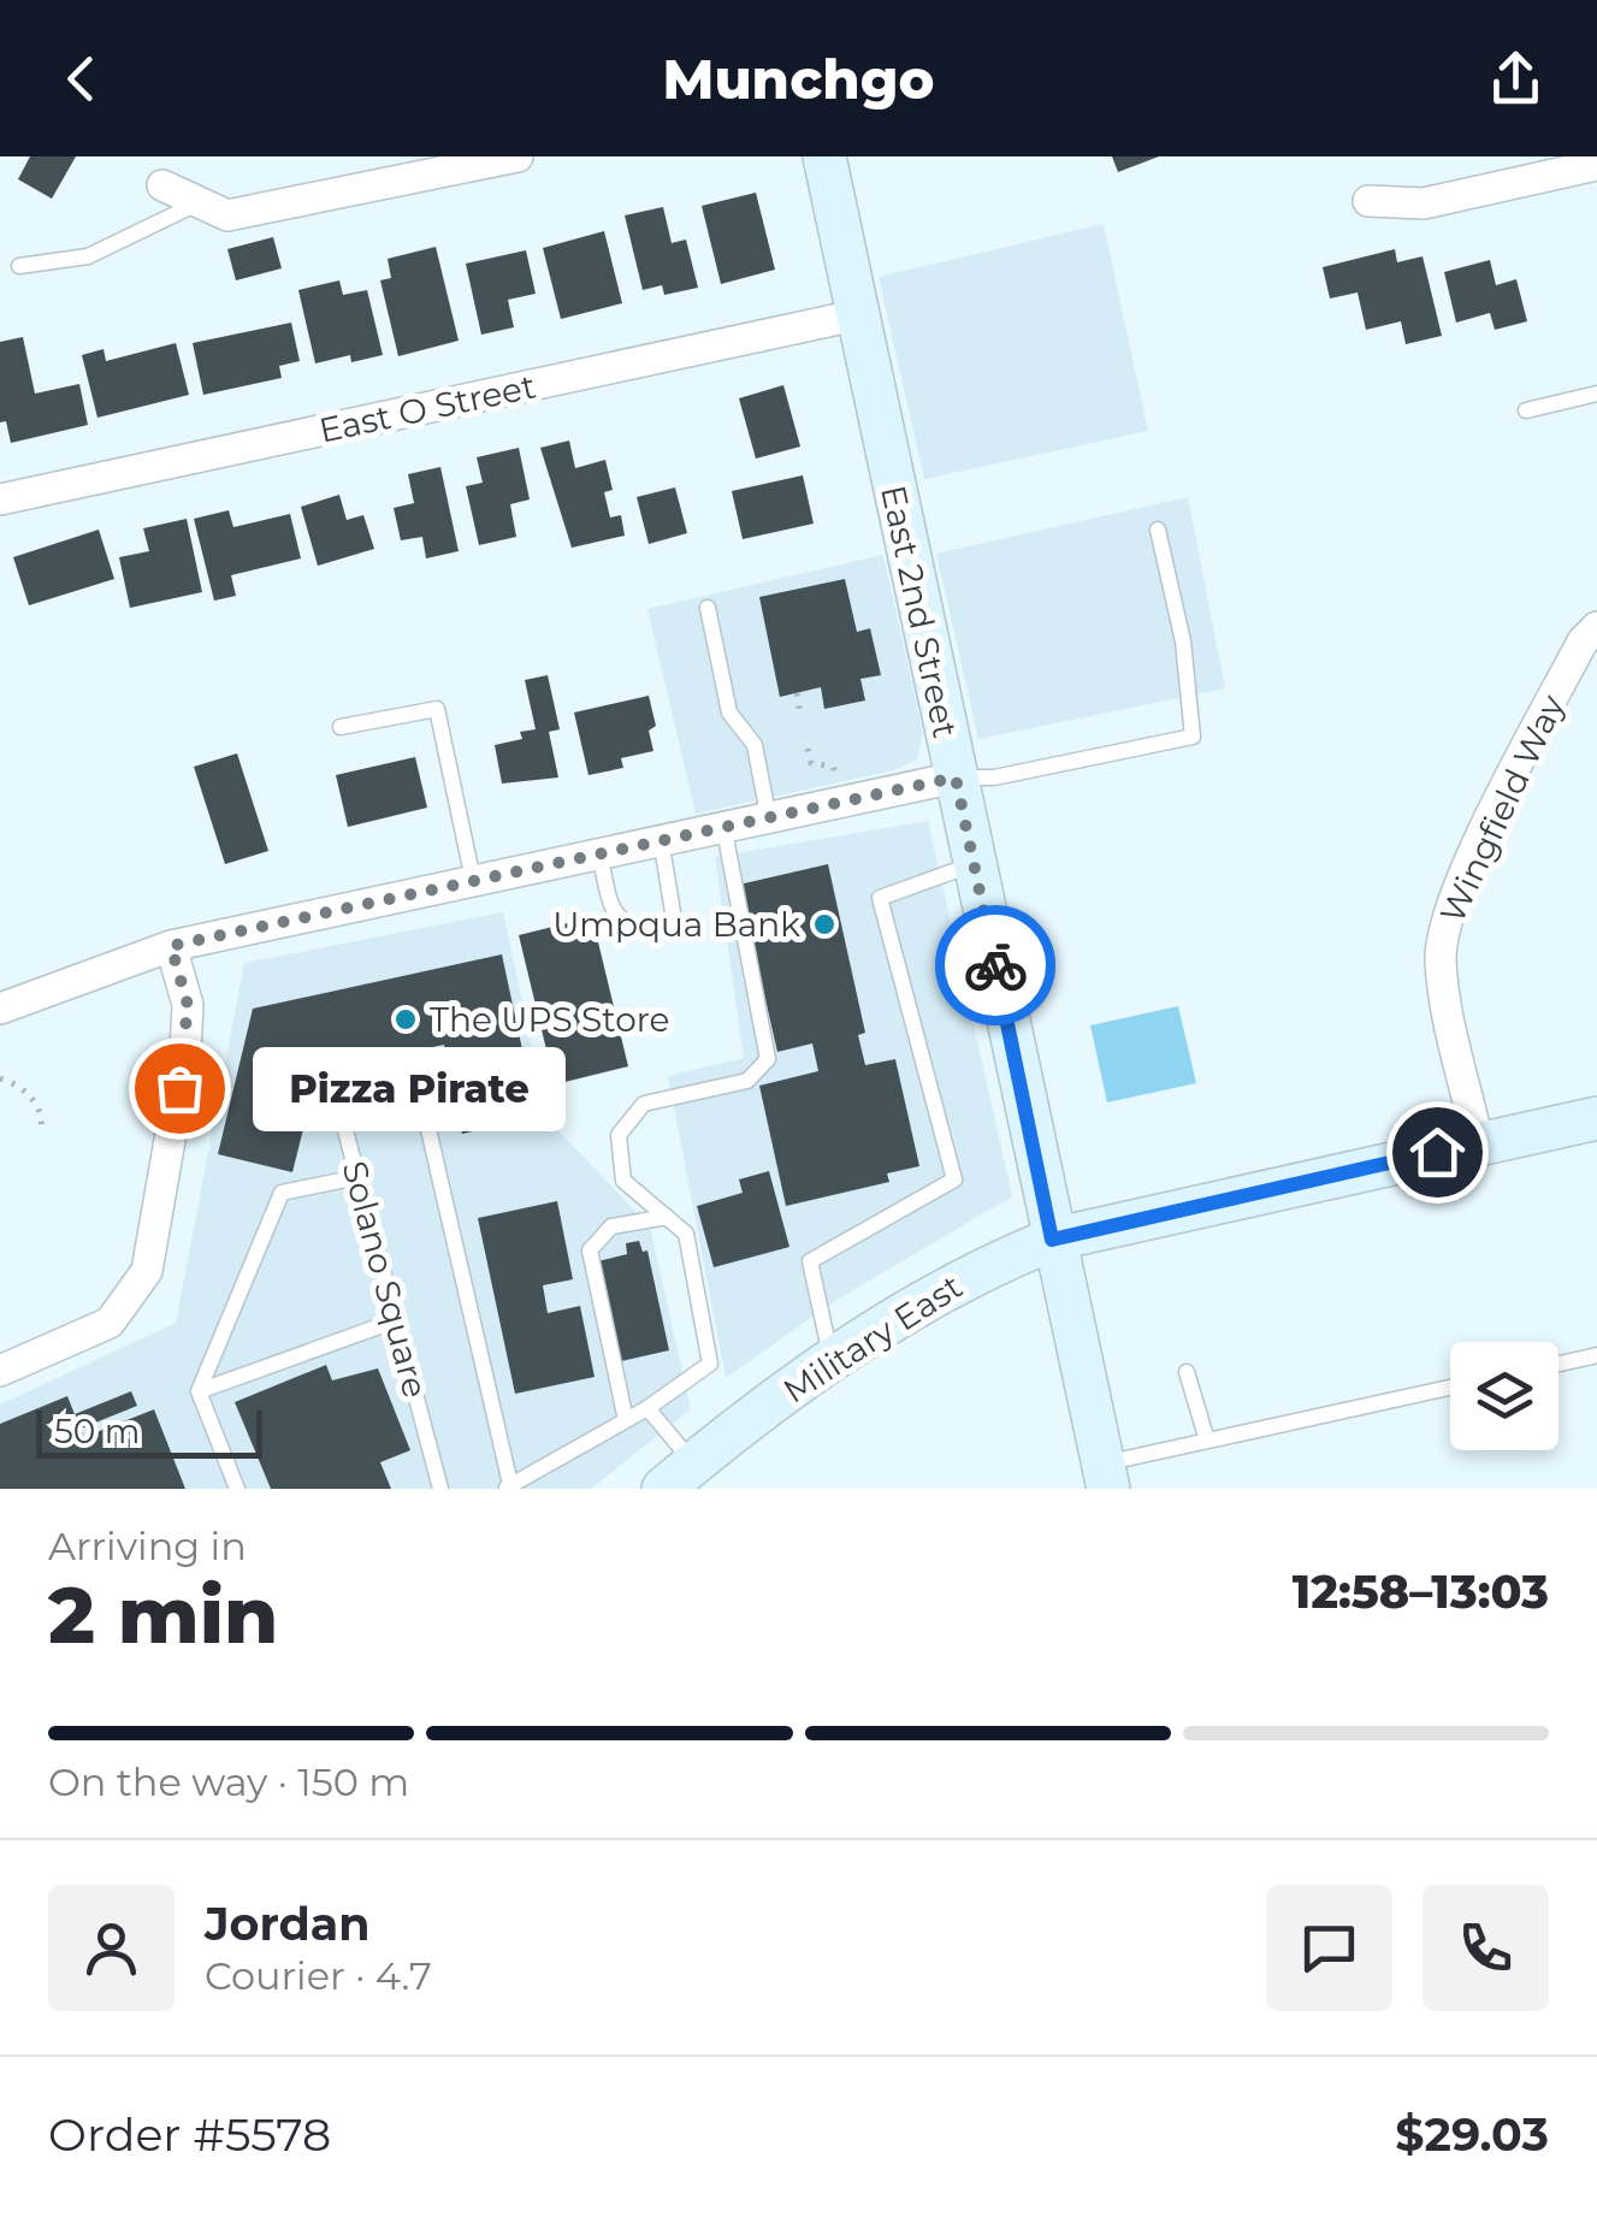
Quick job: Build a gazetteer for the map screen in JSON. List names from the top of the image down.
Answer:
{
  "streets": {
    "main road": ["East 2nd Street", "Military East"],
    "street": ["East O Street", "Wingfield Way"],
    "lane": ["Solano Square"]
  },
  "crossings": [
    ["East O Street", "East 2nd Street"],
    ["East 2nd Street", "Military East"],
    ["Wingfield Way", "Military East"]
  ],
  "places": ["Umpqua Bank", "The UPS Store", "Pizza Pirate"],
  "scale_bar": "50 m",
  "page": {
    "header": "Munchgo",
    "bubble": "Pizza Pirate",
    "scale": "50 m",
    "heading": ["2 min", "Arriving in", "12:58–13:03"],
    "panel": [
      "Jordan",
      "Courier · 4.7",
      "Order #5578",
      "$29.03"
    ],
    "bar": "On the way · 150 m"
  }
}
